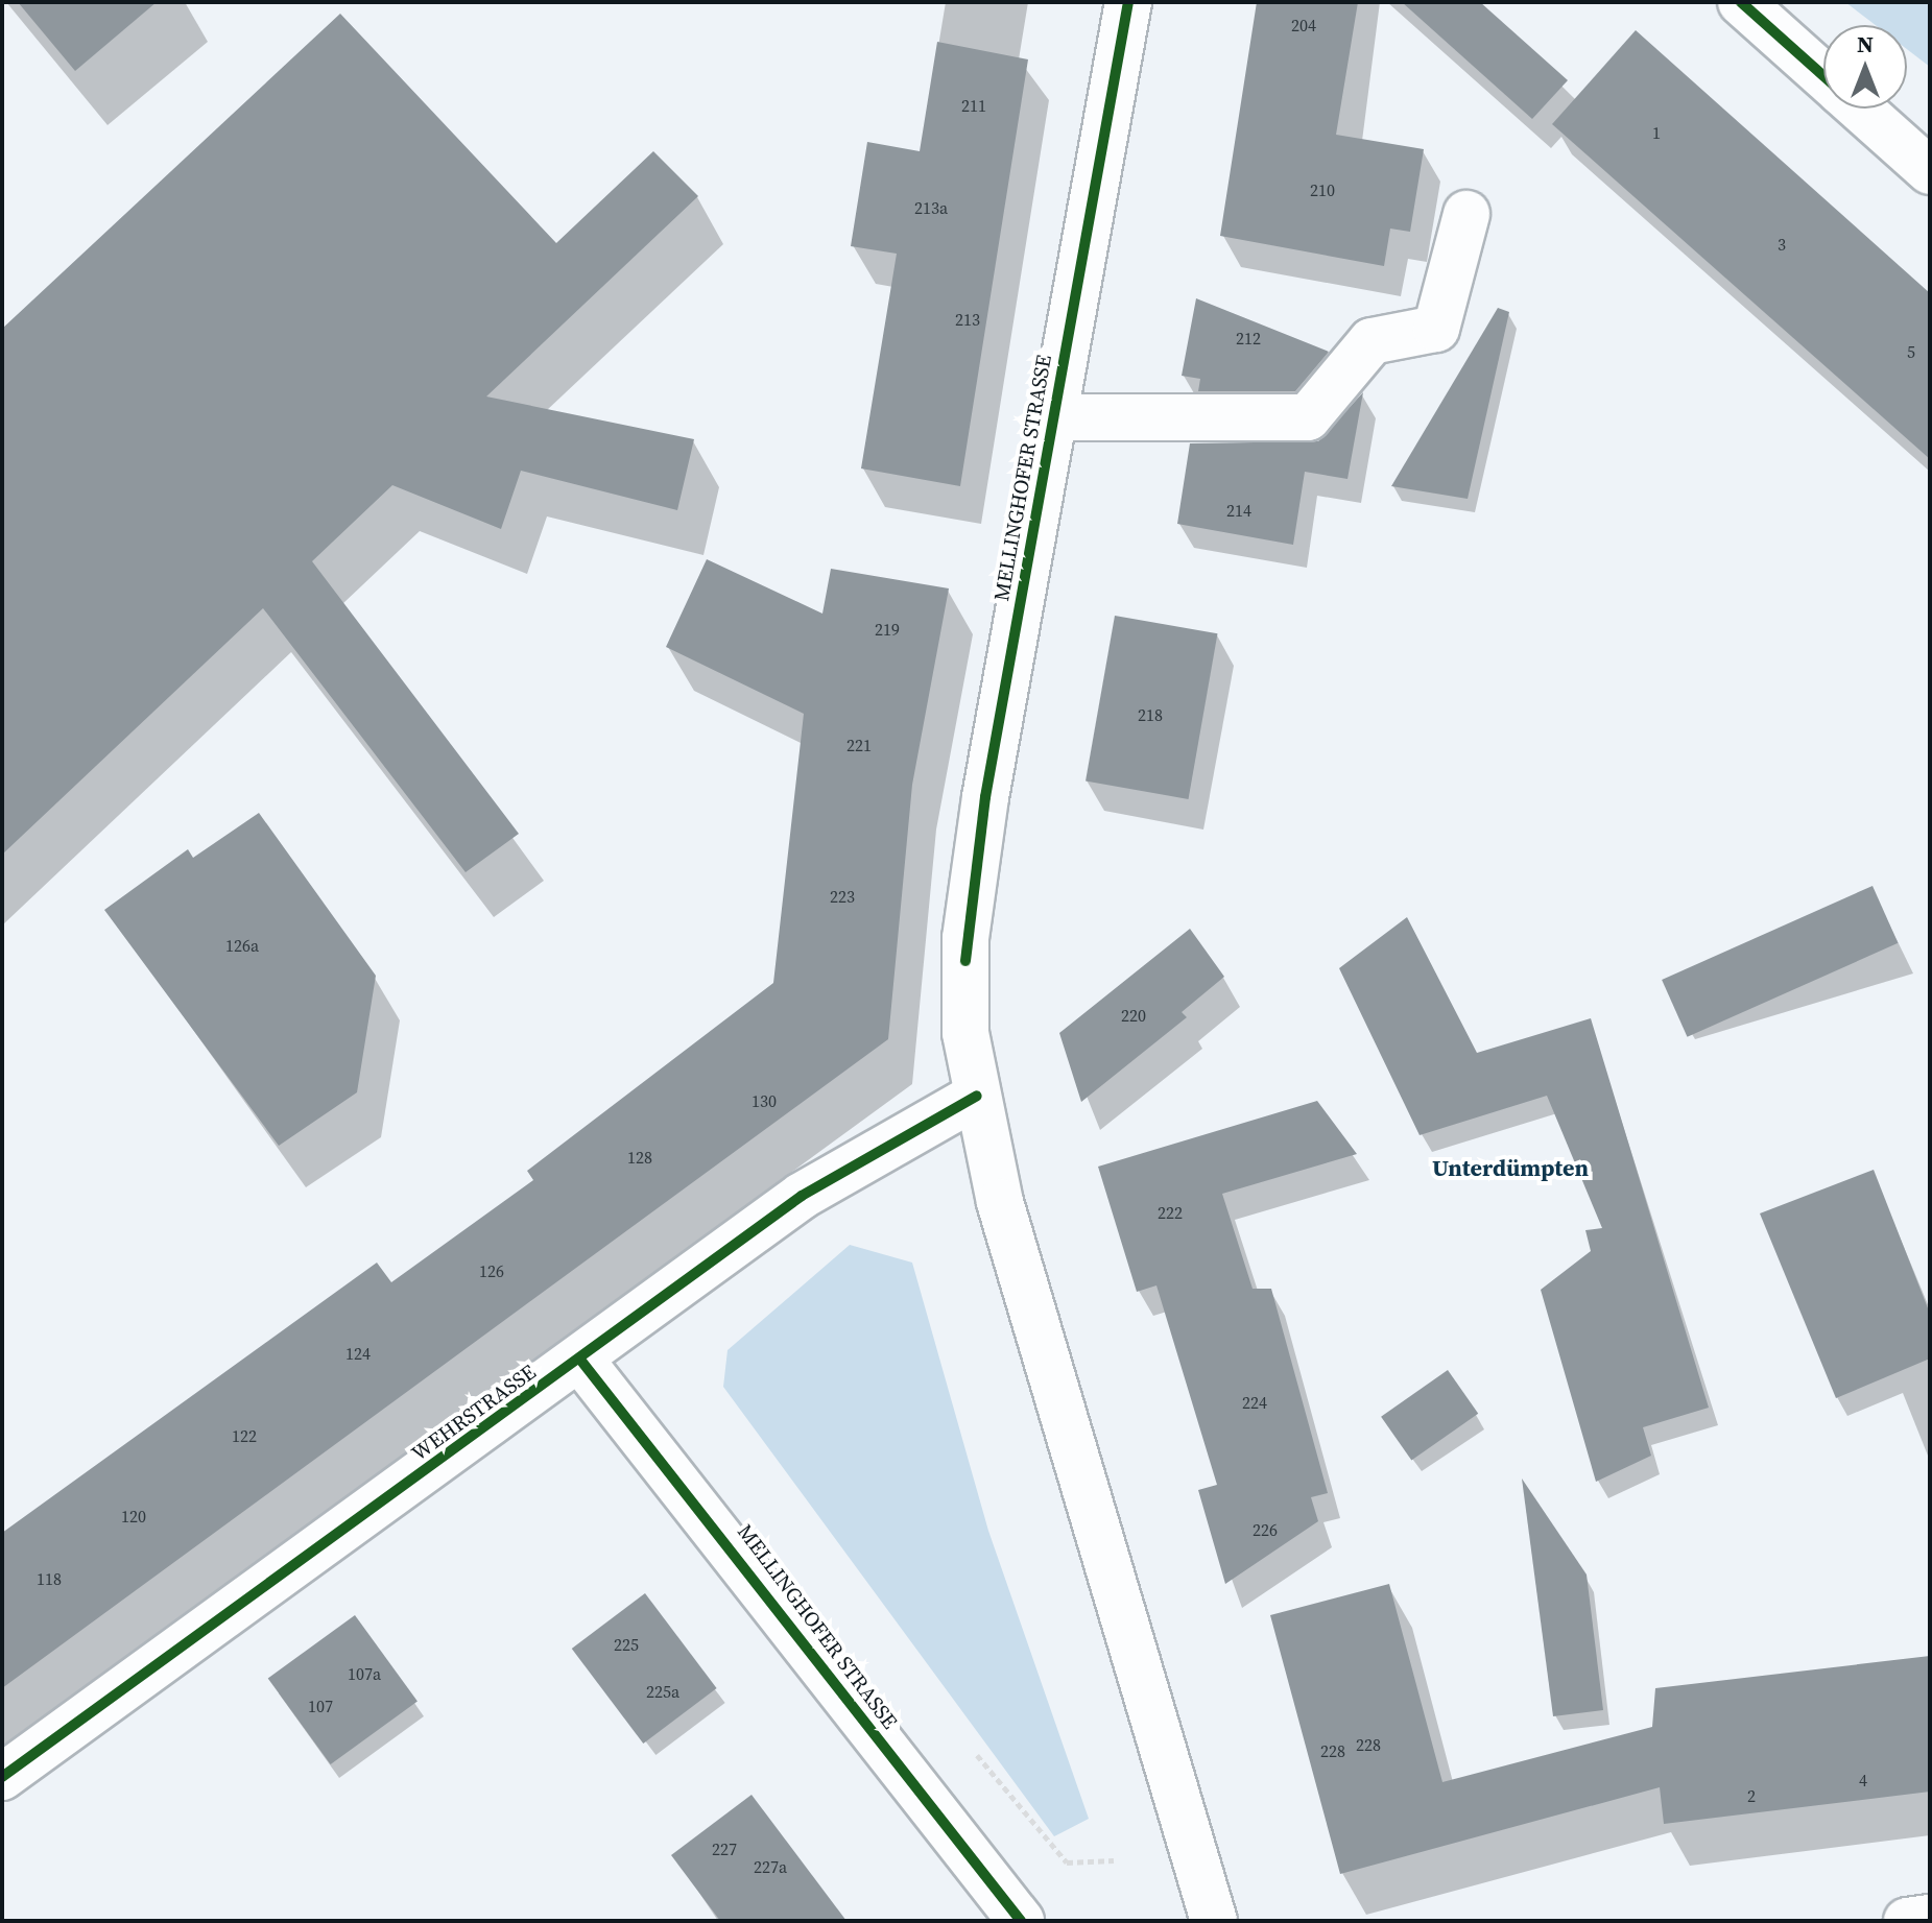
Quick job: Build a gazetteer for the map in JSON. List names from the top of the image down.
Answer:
{
  "streets": {
    "street": ["MELLINGHOFER STRASSE", "WEHRSTRASSE"]
  },
  "crossings": [
    ["MELLINGHOFER STRASSE", "WEHRSTRASSE"]
  ],
  "districts": ["Unterdümpten"],
  "house_numbers": [
    "204",
    "211",
    "1",
    "210",
    "213a",
    "3",
    "213",
    "212",
    "5",
    "214",
    "219",
    "218",
    "221",
    "223",
    "126a",
    "220",
    "130",
    "128",
    "222",
    "126",
    "124",
    "224",
    "122",
    "120",
    "226",
    "118",
    "225",
    "107a",
    "225a",
    "107",
    "228",
    "228",
    "4",
    "2",
    "227",
    "227a"
  ],
  "north": "top"
}
